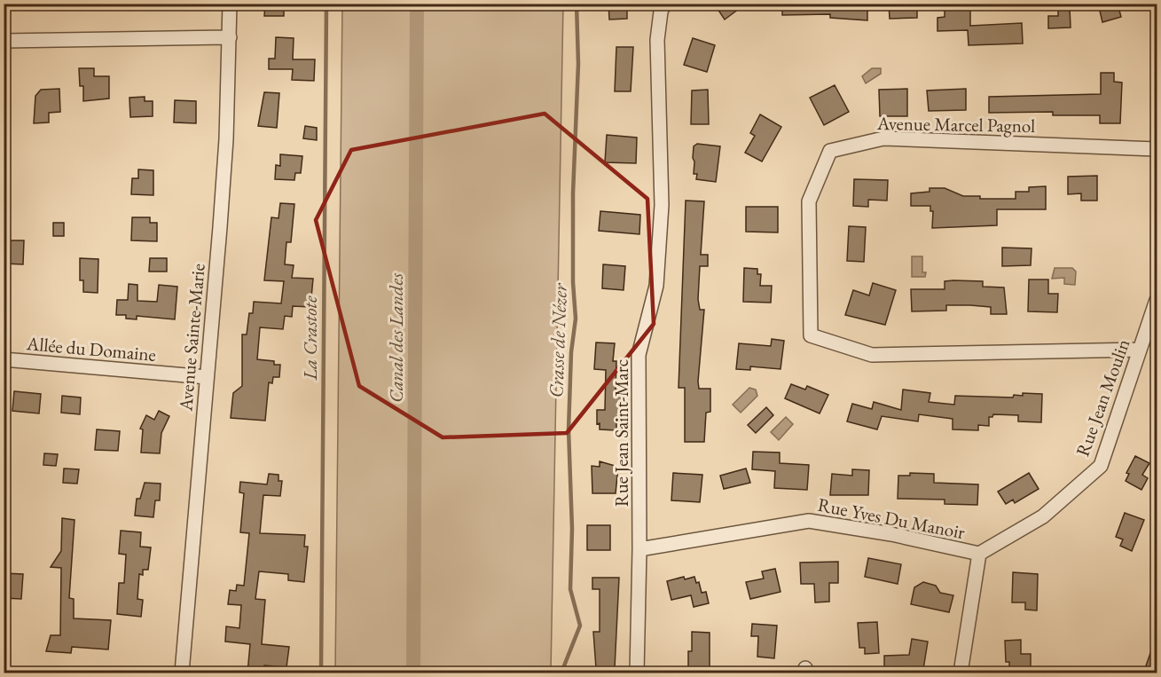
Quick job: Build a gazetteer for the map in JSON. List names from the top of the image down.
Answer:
{
  "streets": {
    "street": [
      "Avenue Marcel Pagnol",
      "Avenue Sainte-Marie",
      "Allée du Domaine",
      "Rue Jean Moulin",
      "Rue Jean Saint-Marc",
      "Rue Yves Du Manoir"
    ]
  },
  "crossings": [
    ["Avenue Marcel Pagnol", "Rue Jean Moulin"],
    ["Avenue Sainte-Marie", "Allée du Domaine"],
    ["Rue Jean Moulin", "Rue Yves Du Manoir"],
    ["Rue Jean Saint-Marc", "Rue Yves Du Manoir"]
  ],
  "water": ["La Crastote", "Canal des Landes", "Crasse de Nézer"]
}
